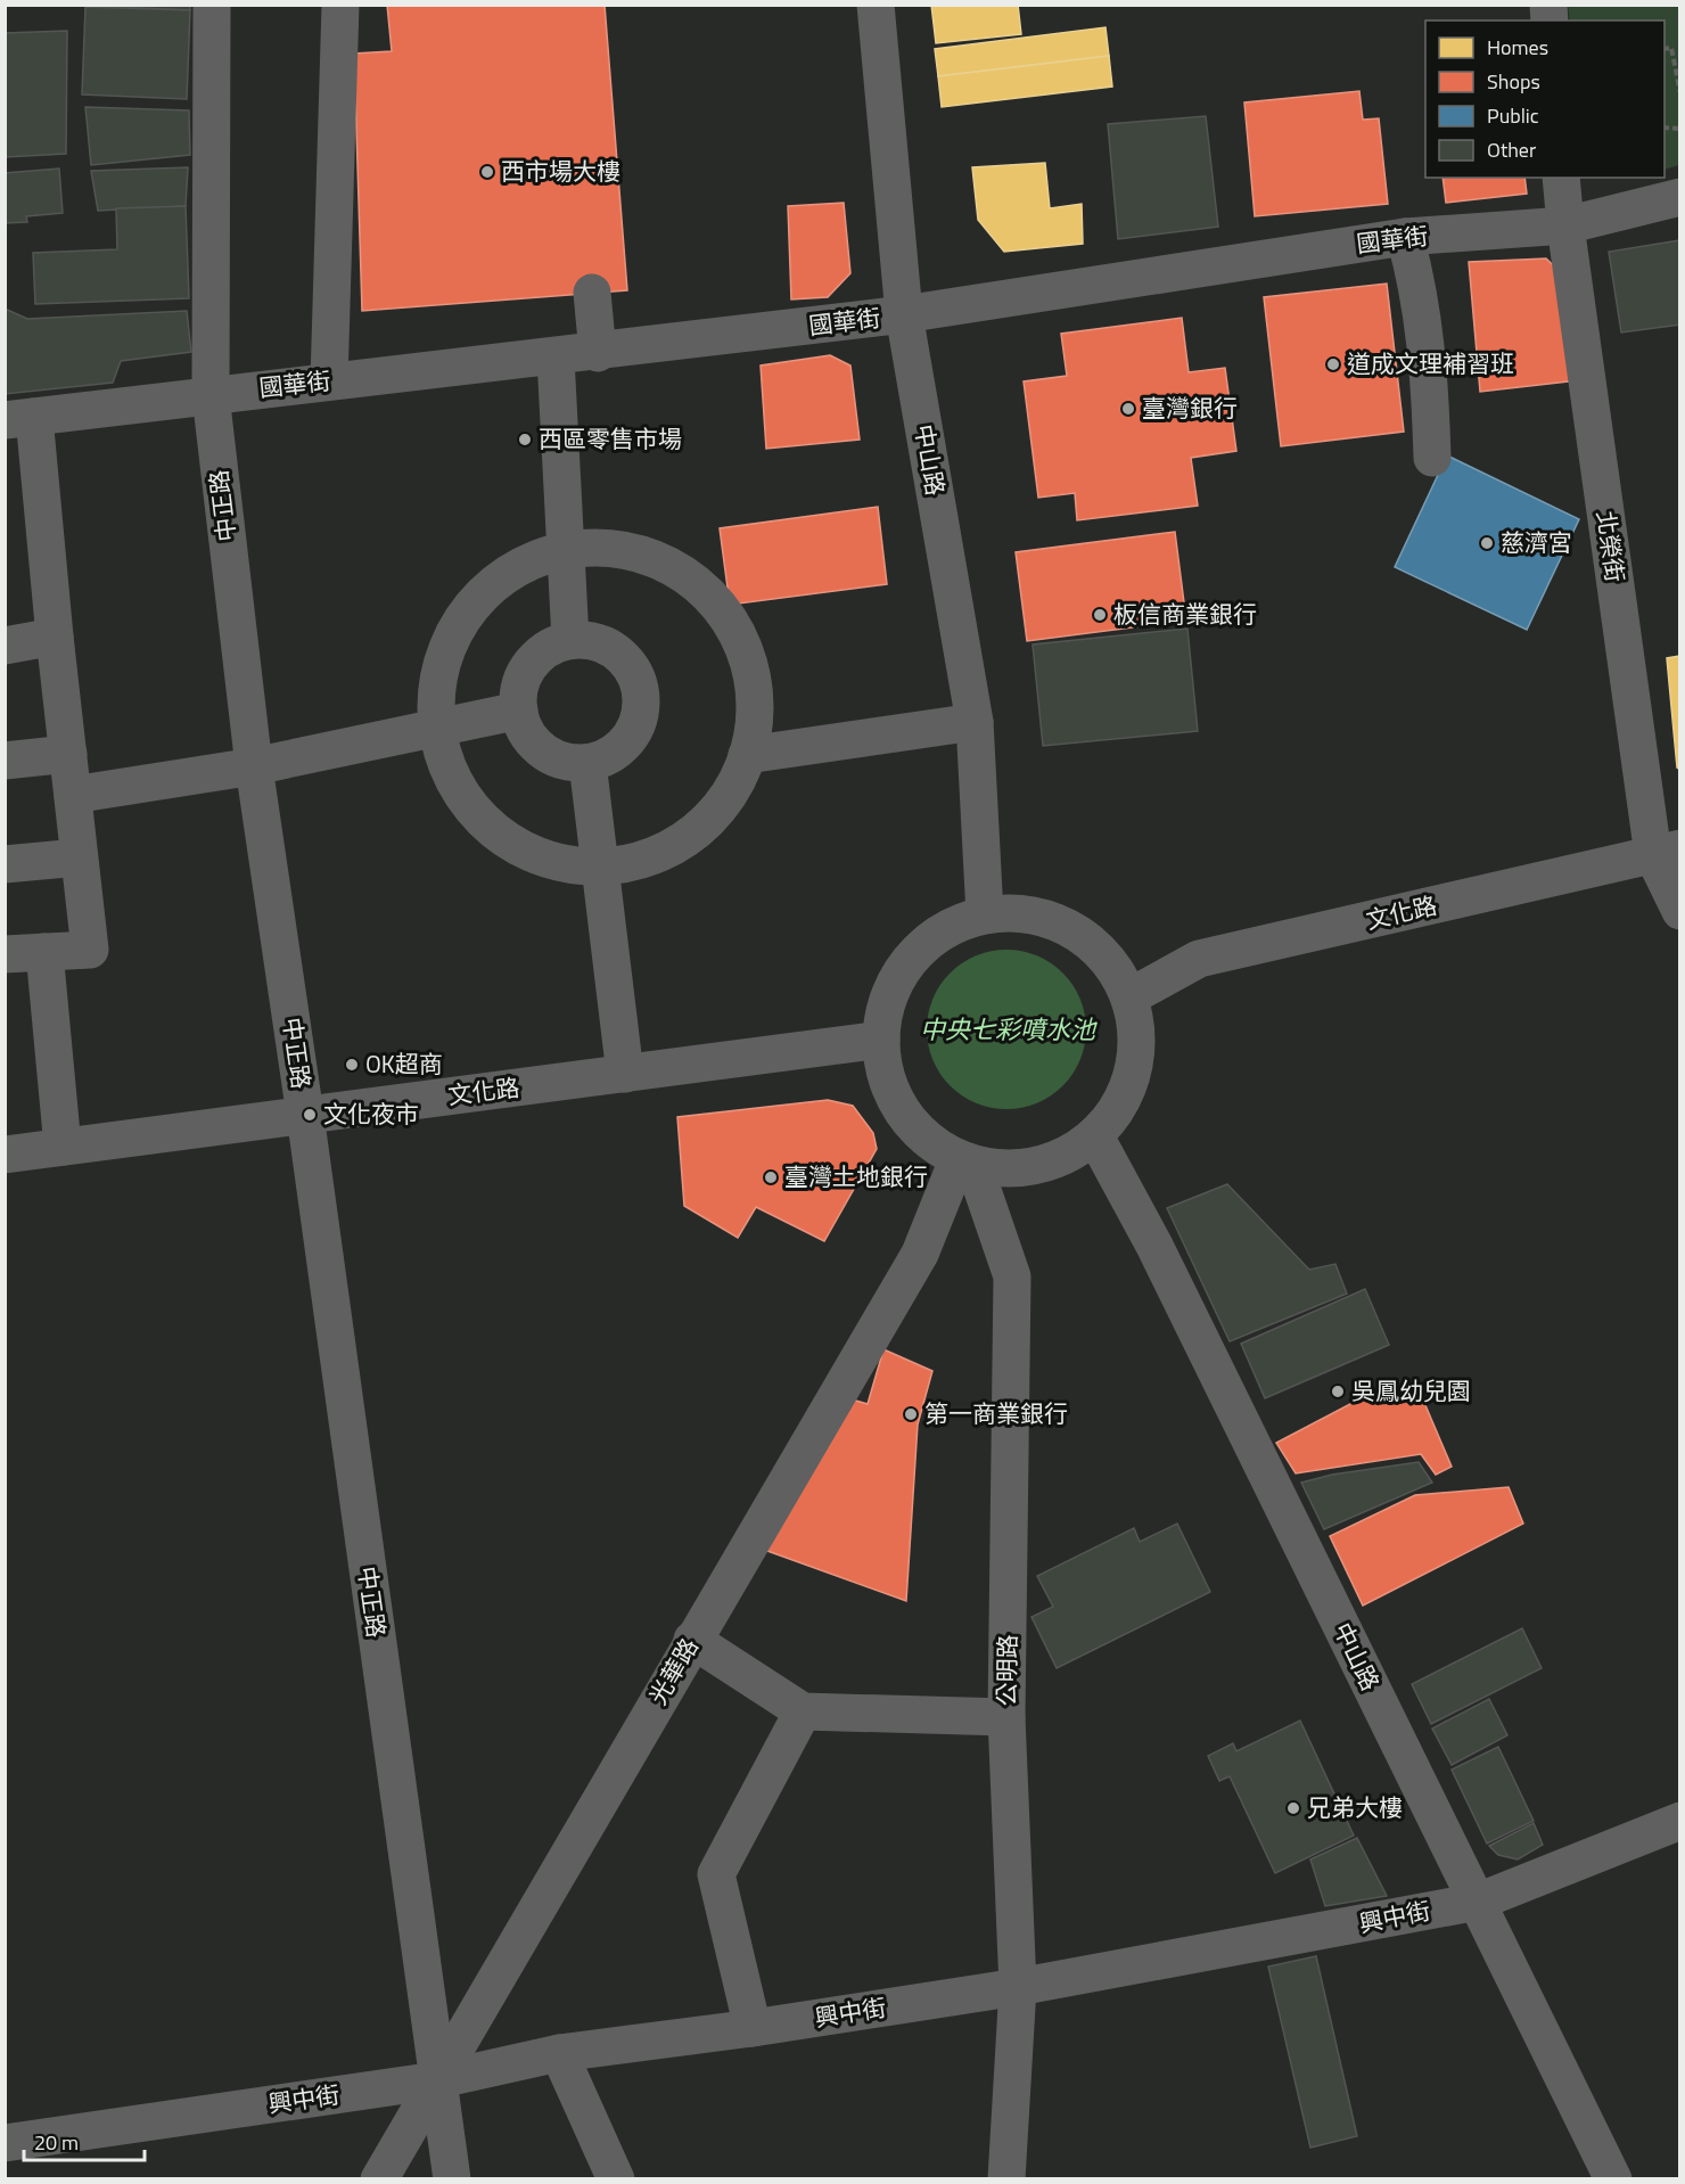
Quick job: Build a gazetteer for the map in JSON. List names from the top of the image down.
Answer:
{
  "streets": {
    "street": [
      "國華街",
      "中山路",
      "中正路",
      "北榮街",
      "文化路",
      "公明路",
      "光華路",
      "興中街"
    ]
  },
  "crossings": [
    ["國華街", "中山路"],
    ["國華街", "中正路"],
    ["國華街", "北榮街"],
    ["中山路", "興中街"],
    ["中正路", "文化路"],
    ["中正路", "光華路"],
    ["中正路", "興中街"],
    ["北榮街", "文化路"],
    ["公明路", "光華路"],
    ["公明路", "興中街"],
    ["光華路", "興中街"]
  ],
  "water": ["中央七彩噴水池"],
  "places": [
    "西市場大樓",
    "道成文理補習班",
    "臺灣銀行",
    "西區零售市場",
    "慈濟宮",
    "板信商業銀行",
    "OK超商",
    "文化夜市",
    "臺灣土地銀行",
    "吳鳳幼兒園",
    "第一商業銀行",
    "兄弟大樓"
  ],
  "legend": [
    "Homes",
    "Shops",
    "Public",
    "Other"
  ],
  "scale_bar": "20 m"
}
